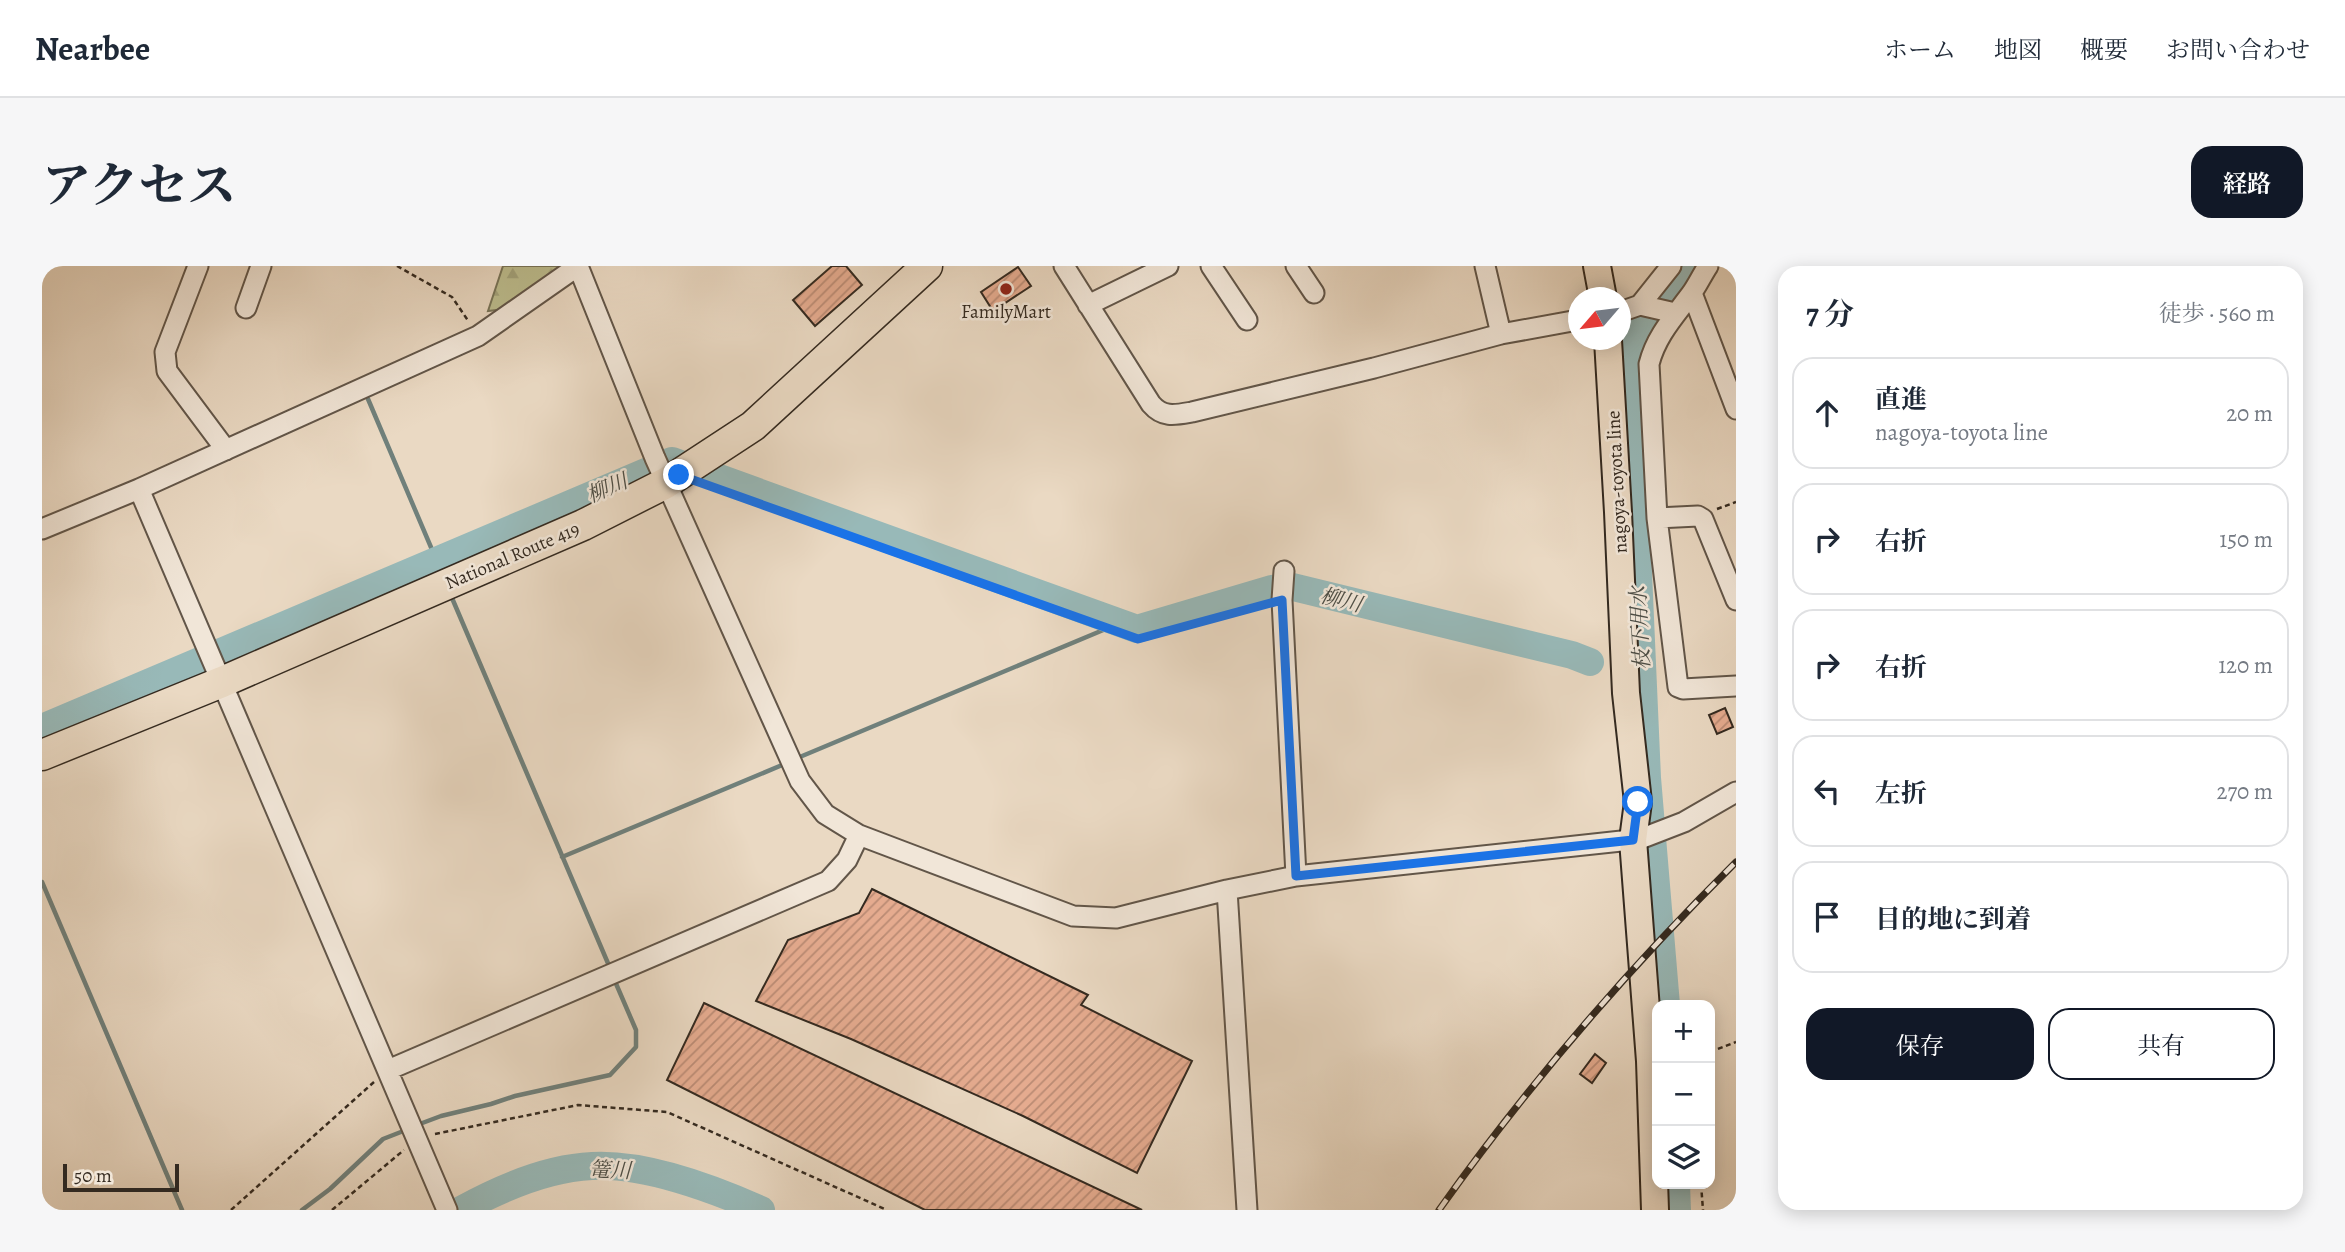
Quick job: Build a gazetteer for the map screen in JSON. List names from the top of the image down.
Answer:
{
  "streets": {
    "highway": ["National Route 419"],
    "main road": ["nagoya-toyota line"]
  },
  "water": ["柳川", "枝下用水", "篭川"],
  "places": ["FamilyMart"],
  "scale_bar": "50 m",
  "north": "bottom left",
  "page": {
    "header": "Nearbee",
    "nav": [
      "ホーム",
      "地図",
      "概要",
      "お問い合わせ"
    ],
    "title": "アクセス",
    "buttons": [
      "経路",
      ["保存", "共有"]
    ],
    "heading": ["7 分", "徒歩 · 560 m"],
    "list": [
      ["直進", "nagoya-toyota line", "20 m"],
      ["右折", "150 m"],
      ["右折", "120 m"],
      ["左折", "270 m"],
      "目的地に到着"
    ],
    "map_buttons": ["+", "−"],
    "scale": "50 m"
  }
}
